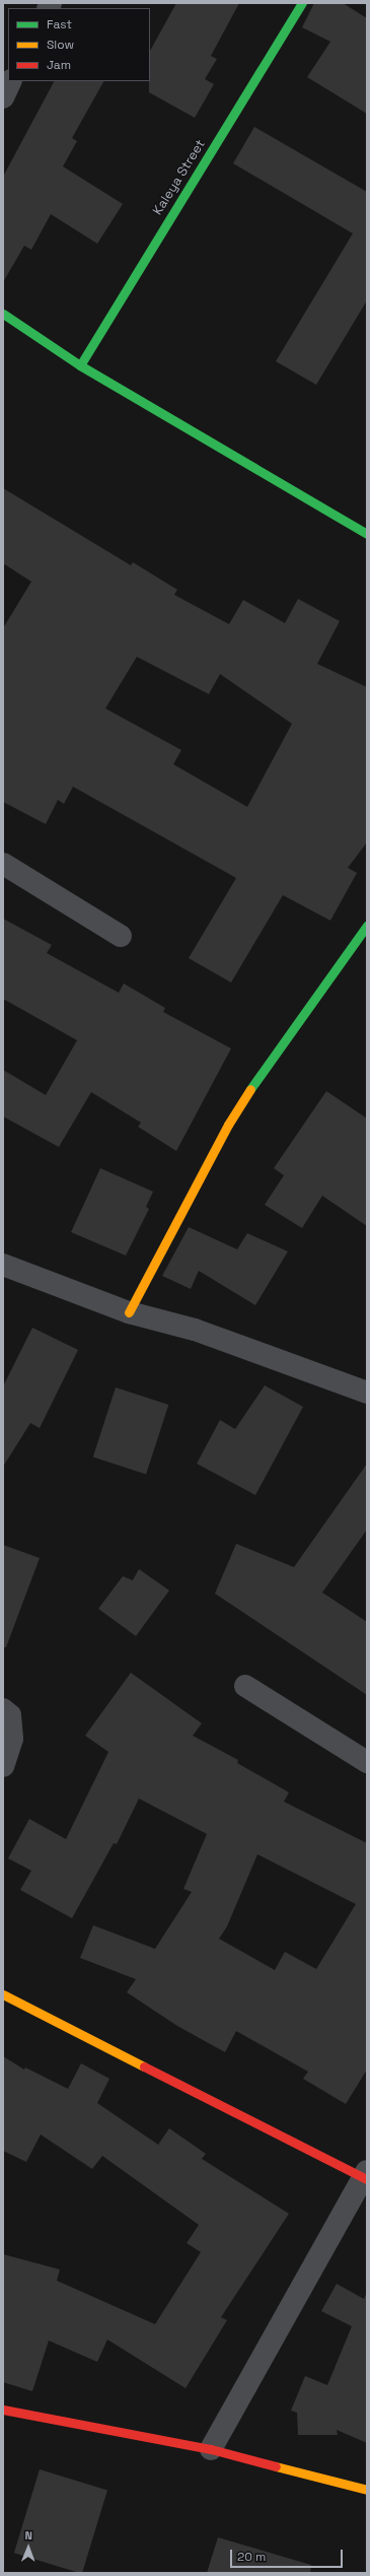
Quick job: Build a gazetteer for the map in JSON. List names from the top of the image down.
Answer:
{
  "streets": {
    "street": ["Kaleya Street"]
  },
  "legend": ["Fast", "Slow", "Jam"],
  "scale_bar": "20 m",
  "north": "top"
}
